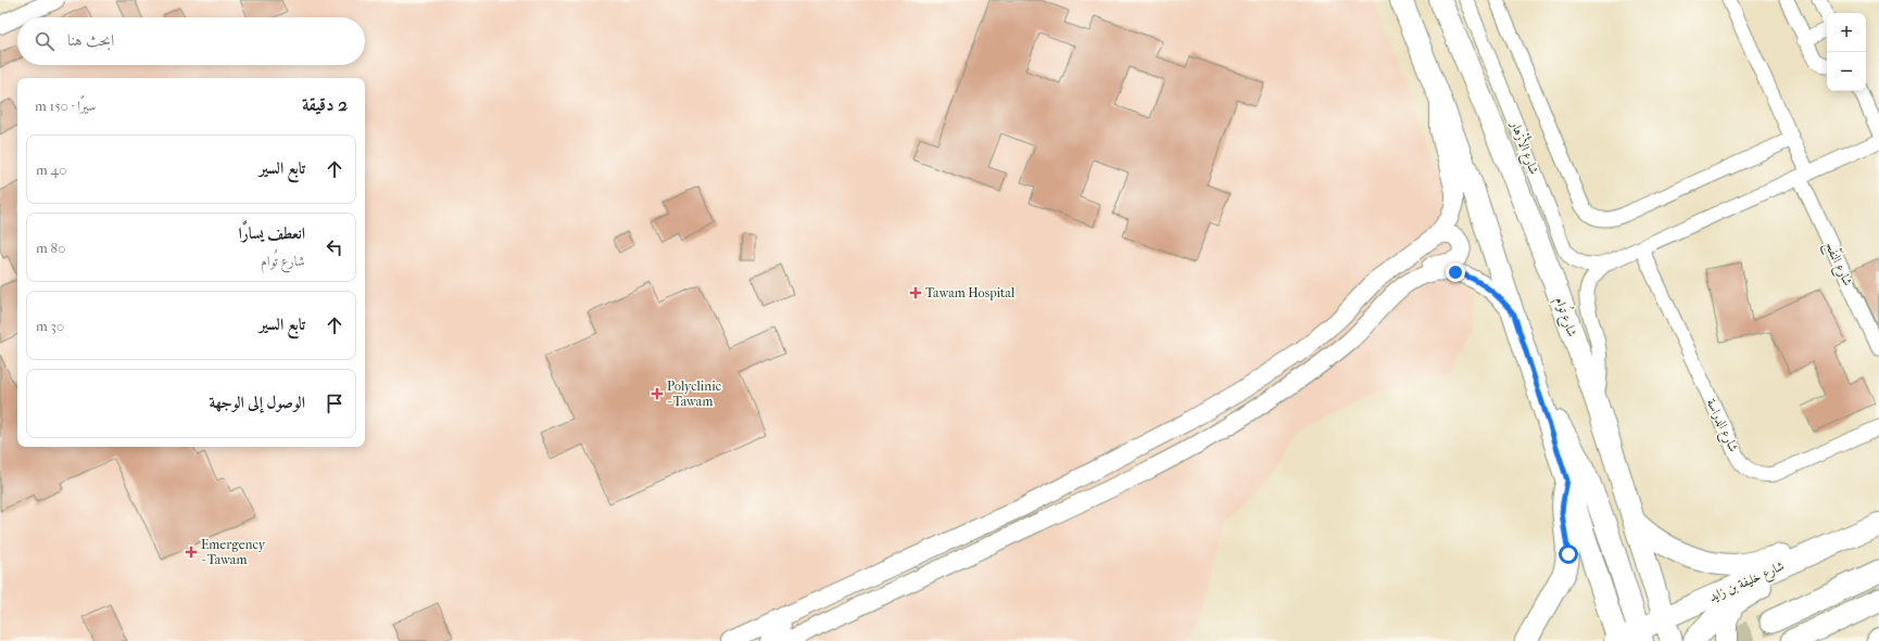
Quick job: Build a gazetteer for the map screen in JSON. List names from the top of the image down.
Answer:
{
  "streets": {
    "main road": ["شارع تُوام", "شارع خليفة بن زايد"],
    "street": ["شارع الأَزْهار", "شارع النَفْح", "شارع الدراسة"]
  },
  "crossings": [
    ["شارع الأَزْهار", "شارع النَفْح"],
    ["شارع الأَزْهار", "شارع تُوام"],
    ["شارع الأَزْهار", "شارع الدراسة"],
    ["شارع تُوام", "شارع خليفة بن زايد"]
  ],
  "places": {
    "health": ["Tawam Hospital", "Polyclinic - Tawam", "Emergency - Tawam"]
  },
  "page": {
    "map_buttons": ["+", "−"],
    "search": "ابحث هنا",
    "heading": ["2 دقيقة", "سيرًا · 150 m"],
    "list": [
      ["تابع السير", "40 m"],
      ["انعطف يسارًا", "شارع تُوام", "80 m"],
      ["تابع السير", "30 m"],
      "الوصول إلى الوجهة"
    ]
  }
}
